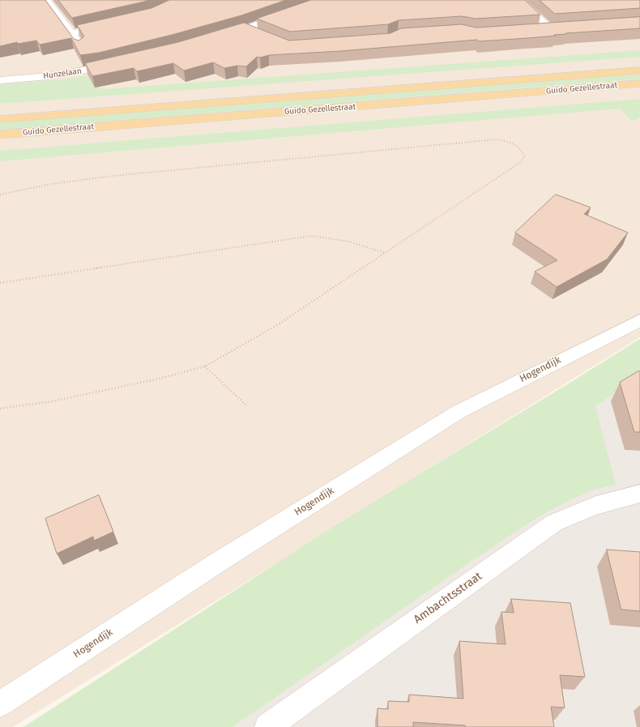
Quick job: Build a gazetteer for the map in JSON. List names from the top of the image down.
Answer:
{
  "streets": {
    "main road": ["Guido Gezellestraat"],
    "street": ["Hunzelaan", "Hogendijk", "Ambachtsstraat"]
  }
}
